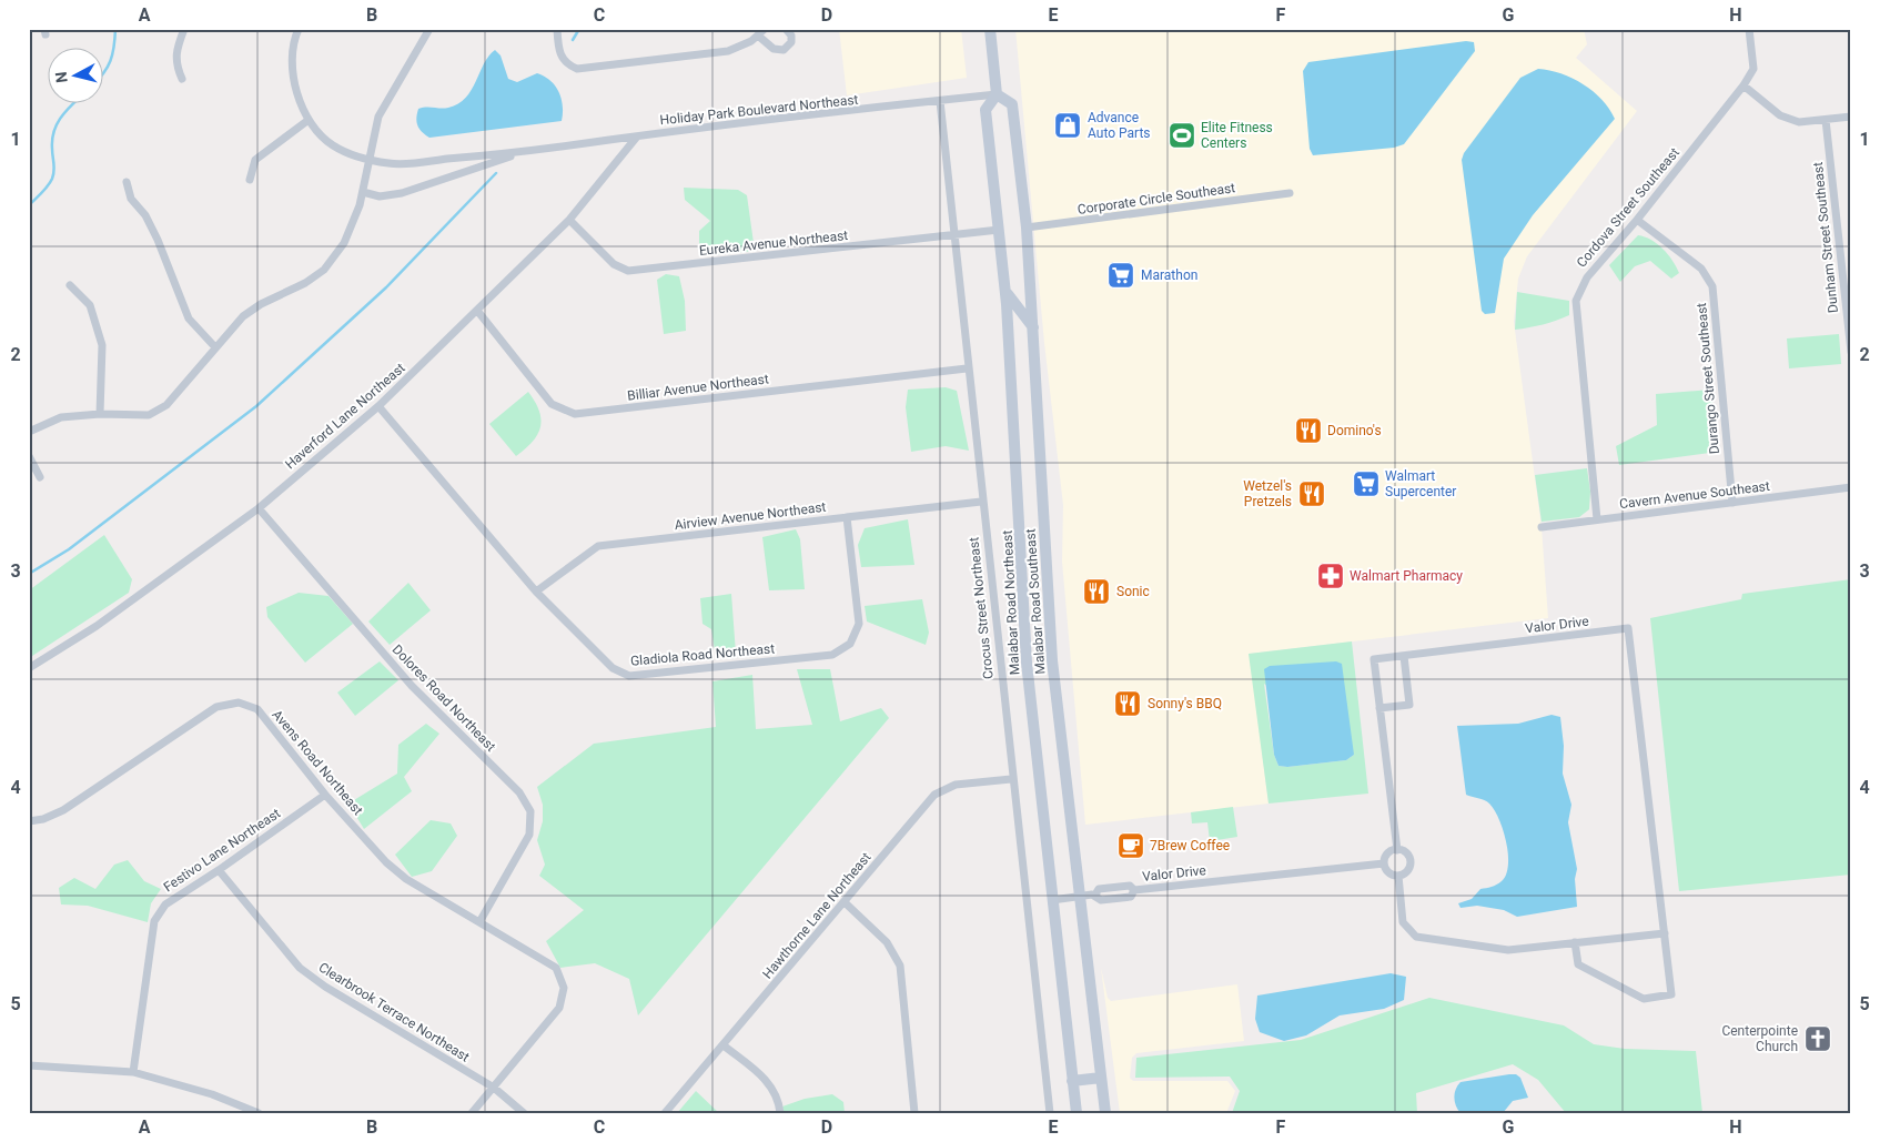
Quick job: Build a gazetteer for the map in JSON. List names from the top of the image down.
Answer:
{
  "streets": {
    "main road": ["Malabar Road Southeast", "Malabar Road Northeast"],
    "street": [
      "Holiday Park Boulevard Northeast",
      "Corporate Circle Southeast",
      "Cordova Street Southeast",
      "Dunham Street Southeast",
      "Eureka Avenue Northeast",
      "Durango Street Southeast",
      "Billiar Avenue Northeast",
      "Haverford Lane Northeast",
      "Cavern Avenue Southeast",
      "Airview Avenue Northeast",
      "Crocus Street Northeast",
      "Valor Drive",
      "Gladiola Road Northeast",
      "Dolores Road Northeast",
      "Avens Road Northeast",
      "Festivo Lane Northeast",
      "Hawthorne Lane Northeast",
      "Clearbrook Terrace Northeast"
    ]
  },
  "crossings": [
    ["Holiday Park Boulevard Northeast", "Haverford Lane Northeast"],
    ["Holiday Park Boulevard Northeast", "Malabar Road Southeast"],
    ["Holiday Park Boulevard Northeast", "Malabar Road Northeast"],
    ["Holiday Park Boulevard Northeast", "Crocus Street Northeast"],
    ["Corporate Circle Southeast", "Malabar Road Southeast"],
    ["Cordova Street Southeast", "Durango Street Southeast"],
    ["Cordova Street Southeast", "Cavern Avenue Southeast"],
    ["Eureka Avenue Northeast", "Haverford Lane Northeast"],
    ["Eureka Avenue Northeast", "Malabar Road Northeast"],
    ["Eureka Avenue Northeast", "Crocus Street Northeast"],
    ["Durango Street Southeast", "Cavern Avenue Southeast"],
    ["Billiar Avenue Northeast", "Haverford Lane Northeast"],
    ["Billiar Avenue Northeast", "Crocus Street Northeast"],
    ["Haverford Lane Northeast", "Gladiola Road Northeast"],
    ["Haverford Lane Northeast", "Dolores Road Northeast"],
    ["Airview Avenue Northeast", "Crocus Street Northeast"],
    ["Airview Avenue Northeast", "Gladiola Road Northeast"],
    ["Malabar Road Southeast", "Malabar Road Northeast"],
    ["Malabar Road Southeast", "Valor Drive"],
    ["Malabar Road Northeast", "Valor Drive"],
    ["Crocus Street Northeast", "Hawthorne Lane Northeast"],
    ["Dolores Road Northeast", "Avens Road Northeast"],
    ["Avens Road Northeast", "Festivo Lane Northeast"],
    ["Avens Road Northeast", "Clearbrook Terrace Northeast"],
    ["Festivo Lane Northeast", "Clearbrook Terrace Northeast"]
  ],
  "places": {
    "shop": ["Advance Auto Parts"],
    "sports": ["Elite Fitness Centers"],
    "supermarket": ["Marathon", "Walmart Supercenter"],
    "restaurant": [
      "Domino's",
      "Wetzel's Pretzels",
      "Sonic",
      "Sonny's BBQ"
    ],
    "pharmacy": ["Walmart Pharmacy"],
    "cafe": ["7Brew Coffee"],
    "church": ["Centerpointe Church"]
  },
  "north": "left",
  "grid": {
    "columns": [
      "A",
      "B",
      "C",
      "D",
      "E",
      "F",
      "G",
      "H"
    ],
    "rows": [
      "1",
      "2",
      "3",
      "4",
      "5"
    ]
  }
}
